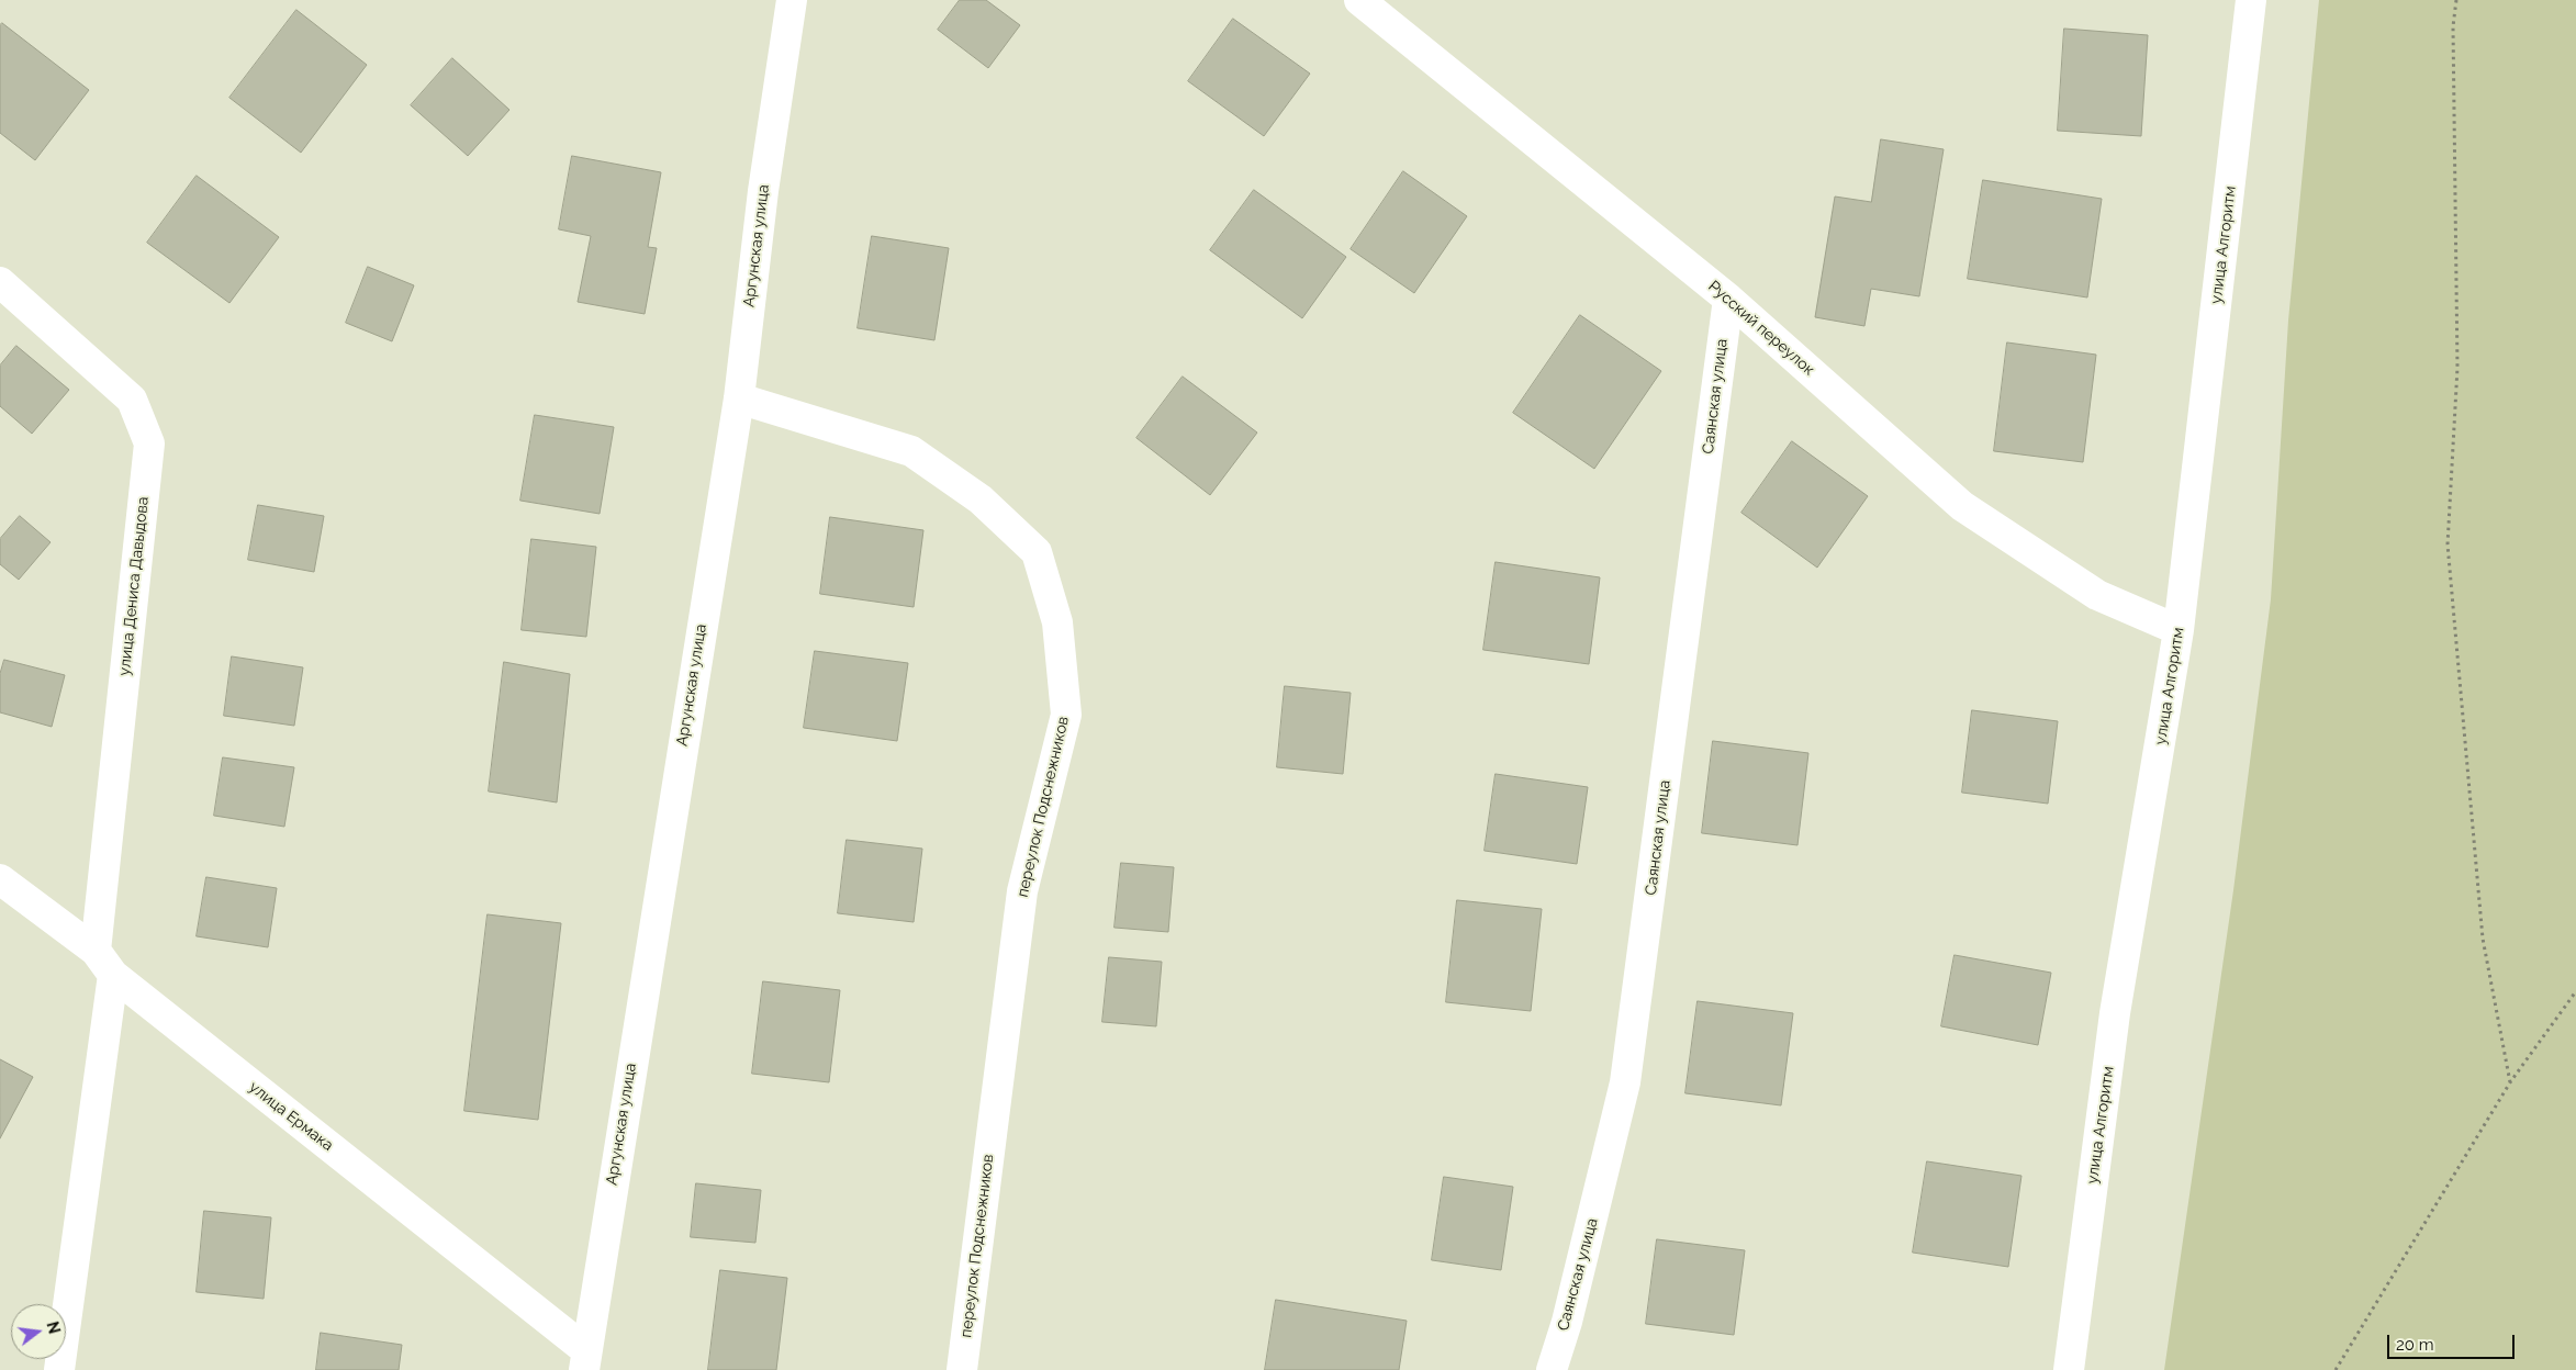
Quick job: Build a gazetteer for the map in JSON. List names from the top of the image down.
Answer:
{
  "streets": {
    "street": [
      "улица Алгоритм",
      "Аргунская улица",
      "Русский переулок",
      "Саянская улица",
      "улица Дениса Давыдова",
      "переулок Подснежников",
      "улица Ермака"
    ]
  },
  "crossings": [
    ["улица Алгоритм", "Русский переулок"],
    ["Аргунская улица", "переулок Подснежников"],
    ["Аргунская улица", "улица Ермака"],
    ["Русский переулок", "Саянская улица"],
    ["улица Дениса Давыдова", "улица Ермака"]
  ],
  "scale_bar": "20 m",
  "north": "right"
}
